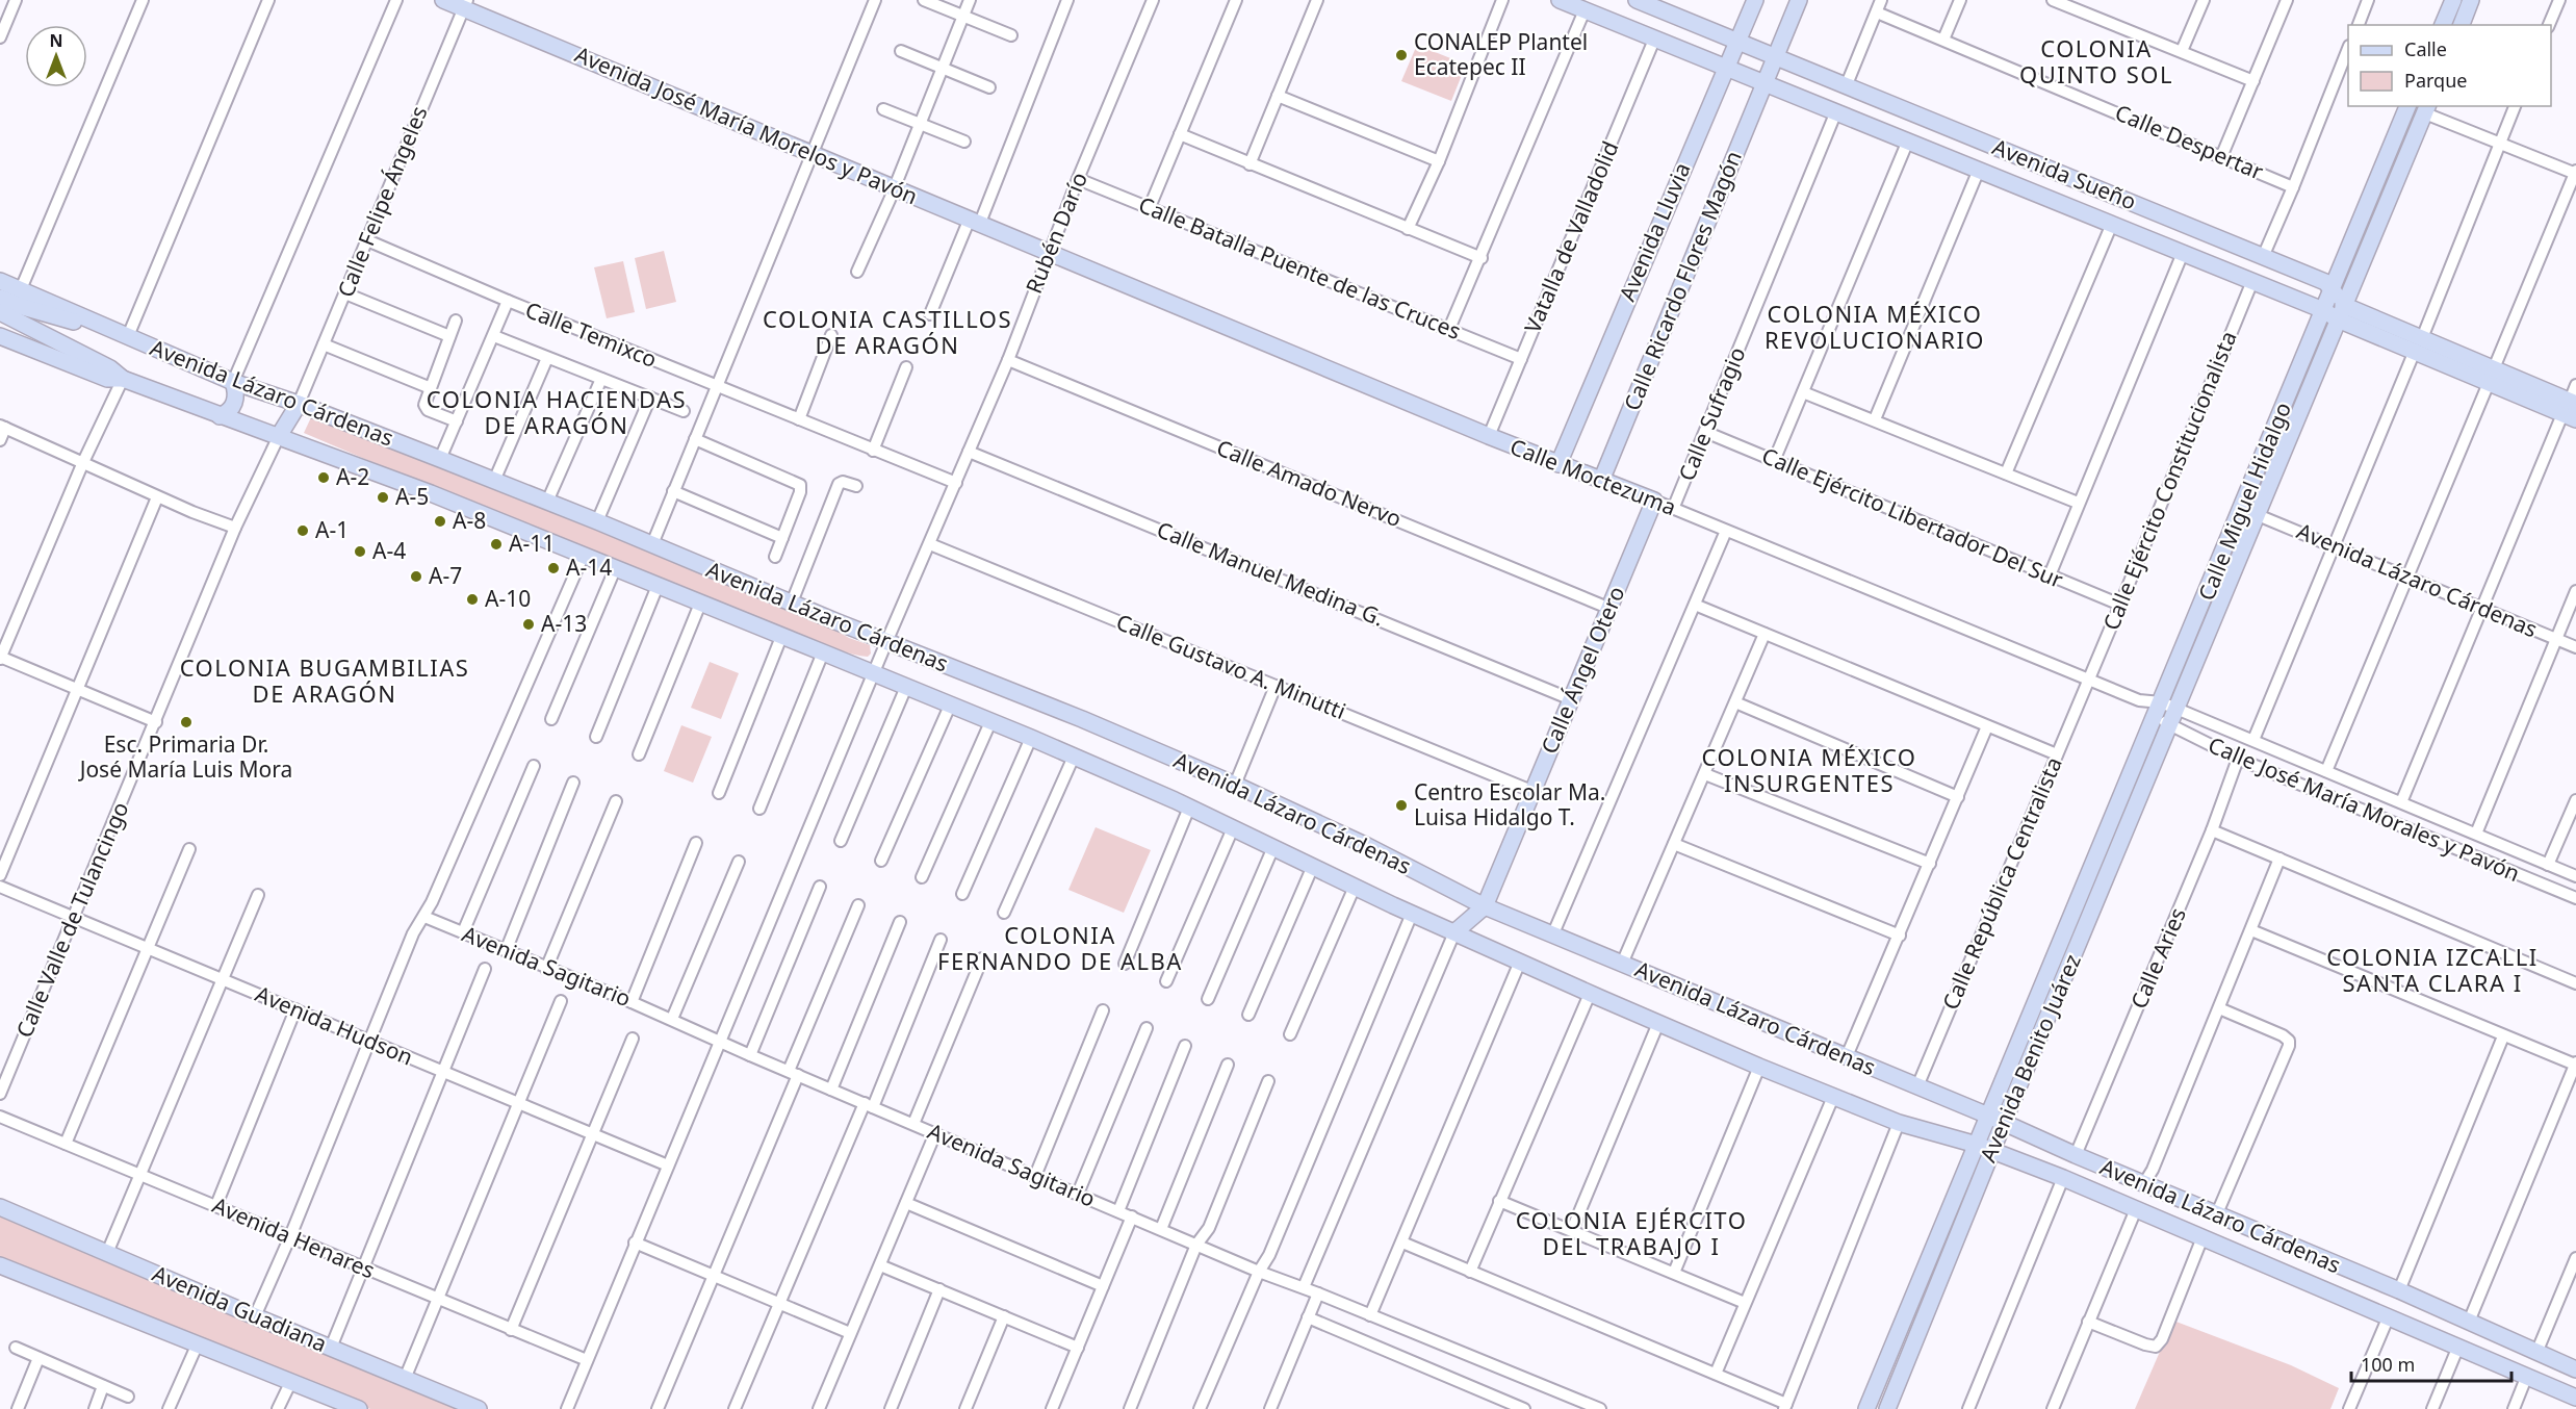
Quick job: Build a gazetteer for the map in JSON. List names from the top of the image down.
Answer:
{
  "streets": {
    "street": [
      "Avenida José María Morelos y Pavón",
      "Calle Despertar",
      "Avenida Sueño",
      "Calle Felipe Ángeles",
      "Avenida Lluvia",
      "Rubén Darío",
      "Vatalla de Valladolid",
      "Calle Batalla Puente de las Cruces",
      "Calle Ricardo Flores Magón",
      "Calle Temixco",
      "Avenida Lázaro Cárdenas",
      "Calle Sufragio",
      "Calle Moctezuma",
      "Calle Ejército Constitucionalista",
      "Calle Amado Nervo",
      "Calle Miguel Hidalgo",
      "Calle Ejército Libertador Del Sur",
      "Calle Manuel Medina G.",
      "Calle Gustavo A. Minutti",
      "Calle Ángel Otero",
      "Calle José María Morales y Pavón",
      "Calle República Centralista",
      "Calle Valle de Tulancingo",
      "Calle Aries",
      "Avenida Sagitario",
      "Avenida Hudson",
      "Avenida Benito Juárez",
      "Avenida Henares",
      "Avenida Guadiana"
    ]
  },
  "crossings": [
    ["Avenida José María Morelos y Pavón", "Calle Felipe Ángeles"],
    ["Avenida José María Morelos y Pavón", "Rubén Darío"],
    ["Avenida José María Morelos y Pavón", "Calle Moctezuma"],
    ["Avenida Sueño", "Avenida Lluvia"],
    ["Avenida Sueño", "Vatalla de Valladolid"],
    ["Avenida Sueño", "Calle Ricardo Flores Magón"],
    ["Avenida Sueño", "Calle Sufragio"],
    ["Avenida Sueño", "Calle Ejército Constitucionalista"],
    ["Avenida Sueño", "Calle Miguel Hidalgo"],
    ["Calle Felipe Ángeles", "Calle Temixco"],
    ["Calle Felipe Ángeles", "Avenida Lázaro Cárdenas"],
    ["Avenida Lluvia", "Calle Moctezuma"],
    ["Rubén Darío", "Calle Batalla Puente de las Cruces"],
    ["Rubén Darío", "Calle Temixco"],
    ["Rubén Darío", "Avenida Lázaro Cárdenas"],
    ["Rubén Darío", "Calle Moctezuma"],
    ["Rubén Darío", "Calle Amado Nervo"],
    ["Rubén Darío", "Calle Manuel Medina G."],
    ["Rubén Darío", "Calle Gustavo A. Minutti"],
    ["Rubén Darío", "Avenida Sagitario"],
    ["Rubén Darío", "Avenida Hudson"],
    ["Rubén Darío", "Avenida Henares"],
    ["Vatalla de Valladolid", "Calle Batalla Puente de las Cruces"],
    ["Vatalla de Valladolid", "Calle Moctezuma"],
    ["Calle Ricardo Flores Magón", "Calle Moctezuma"],
    ["Avenida Lázaro Cárdenas", "Calle Miguel Hidalgo"],
    ["Avenida Lázaro Cárdenas", "Calle Ángel Otero"],
    ["Avenida Lázaro Cárdenas", "Calle República Centralista"],
    ["Avenida Lázaro Cárdenas", "Calle Valle de Tulancingo"],
    ["Avenida Lázaro Cárdenas", "Calle Aries"],
    ["Avenida Lázaro Cárdenas", "Avenida Benito Juárez"],
    ["Calle Sufragio", "Calle Moctezuma"],
    ["Calle Sufragio", "Calle Ejército Libertador Del Sur"],
    ["Calle Moctezuma", "Calle Ejército Constitucionalista"],
    ["Calle Moctezuma", "Calle Miguel Hidalgo"],
    ["Calle Moctezuma", "Calle Ángel Otero"],
    ["Calle Moctezuma", "Calle José María Morales y Pavón"],
    ["Calle Moctezuma", "Calle República Centralista"],
    ["Calle Moctezuma", "Avenida Benito Juárez"],
    ["Calle Ejército Constitucionalista", "Calle Ejército Libertador Del Sur"],
    ["Calle Ejército Constitucionalista", "Calle República Centralista"],
    ["Calle Amado Nervo", "Calle Ángel Otero"],
    ["Calle Miguel Hidalgo", "Calle José María Morales y Pavón"],
    ["Calle Miguel Hidalgo", "Avenida Benito Juárez"],
    ["Calle Manuel Medina G.", "Calle Ángel Otero"],
    ["Calle Gustavo A. Minutti", "Calle Ángel Otero"],
    ["Calle José María Morales y Pavón", "Calle Aries"],
    ["Calle José María Morales y Pavón", "Avenida Benito Juárez"],
    ["Calle Valle de Tulancingo", "Avenida Hudson"]
  ],
  "districts": [
    "COLONIA QUINTO SOL",
    "COLONIA MÉXICO REVOLUCIONARIO",
    "COLONIA CASTILLOS DE ARAGÓN",
    "COLONIA HACIENDAS DE ARAGÓN",
    "COLONIA BUGAMBILIAS DE ARAGÓN",
    "COLONIA MÉXICO INSURGENTES",
    "COLONIA FERNANDO DE ALBA",
    "COLONIA IZCALLI SANTA CLARA I",
    "COLONIA EJÉRCITO DEL TRABAJO I"
  ],
  "places": [
    "CONALEP Plantel Ecatepec II",
    "A-2",
    "A-5",
    "A-8",
    "A-1",
    "A-11",
    "A-4",
    "A-14",
    "A-7",
    "A-10",
    "A-13",
    "Esc. Primaria Dr. José María Luis Mora",
    "Centro Escolar Ma. Luisa Hidalgo T."
  ],
  "legend": ["Calle", "Parque"],
  "scale_bar": "100 m",
  "north": "top"
}
